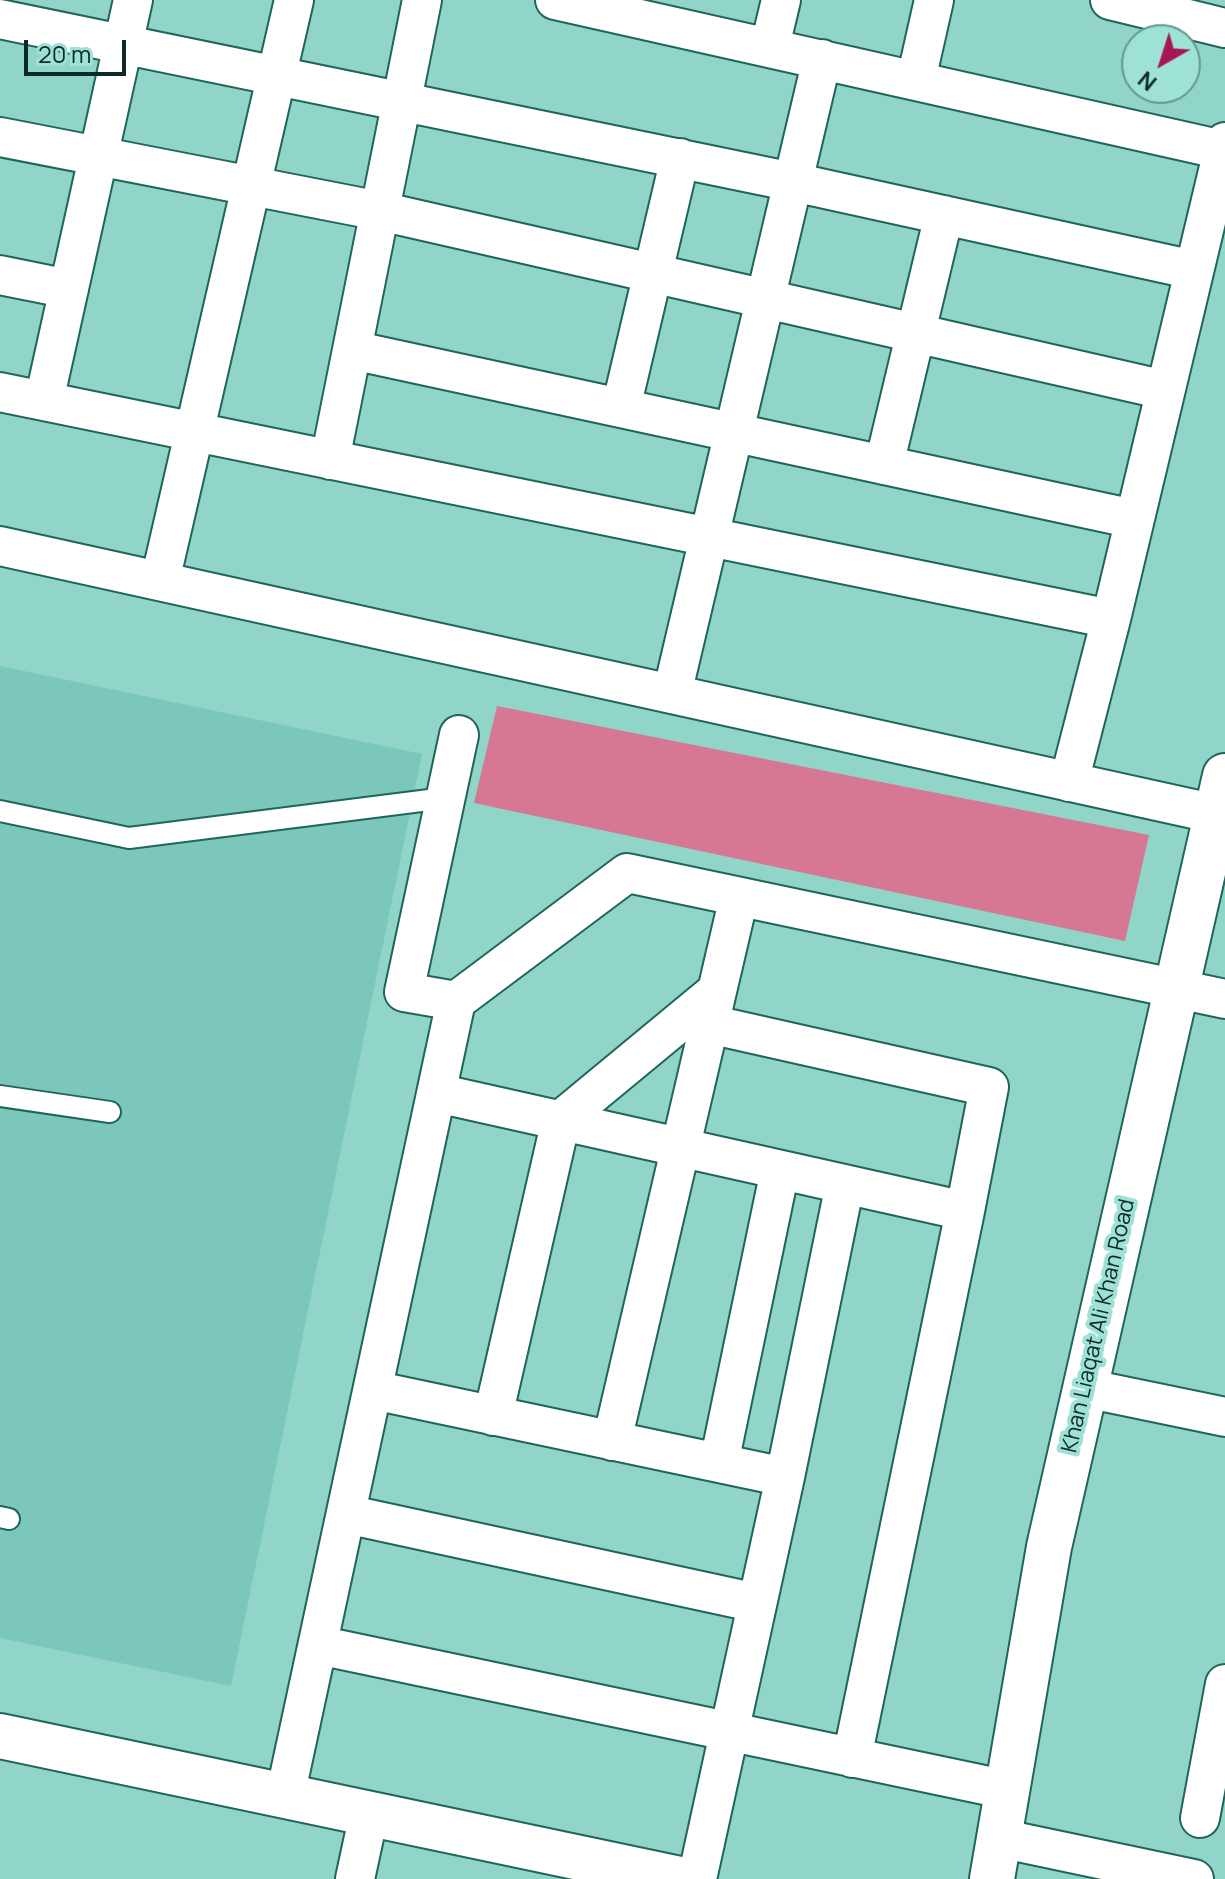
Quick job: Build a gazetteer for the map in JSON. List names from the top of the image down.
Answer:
{
  "streets": {
    "street": ["Khan Liaqat Ali Khan Road"]
  },
  "scale_bar": "20 m",
  "north": "bottom left"
}
